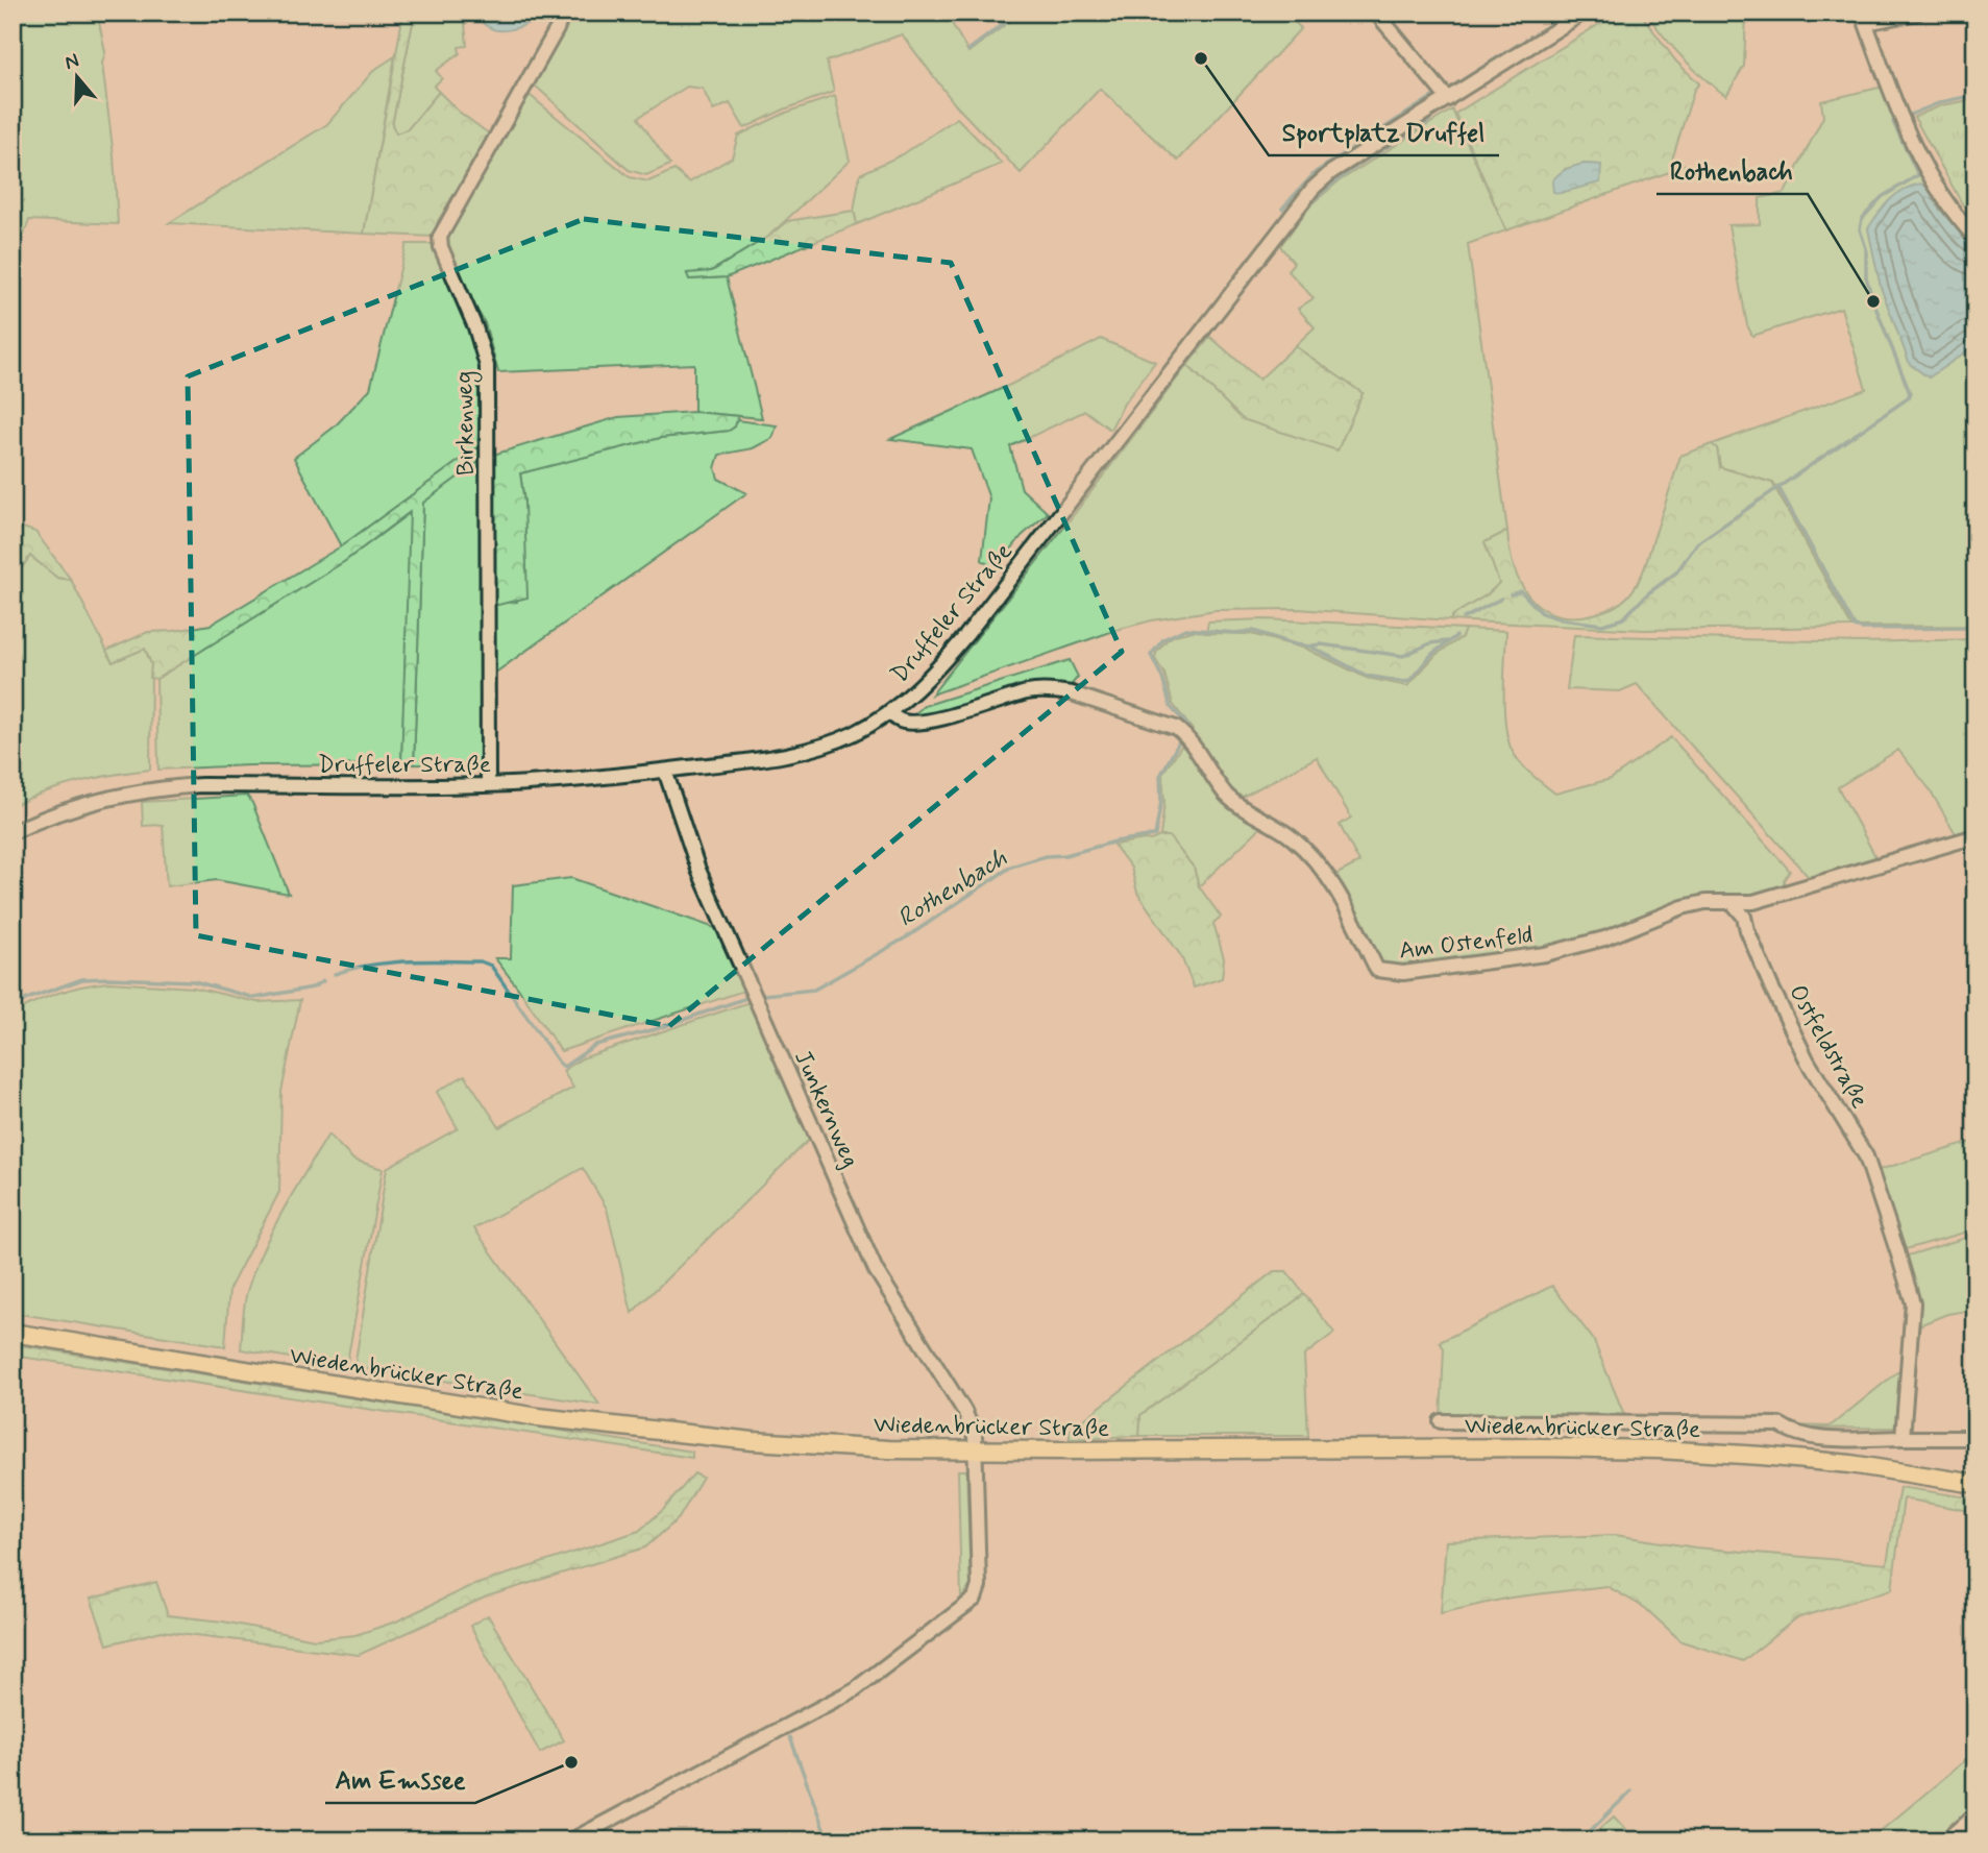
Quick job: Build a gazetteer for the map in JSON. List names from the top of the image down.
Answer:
{
  "streets": {
    "main road": ["Wiedenbrücker Straße"],
    "street": [
      "Birkenweg",
      "Druffeler Straße",
      "Am Ostenfeld",
      "Ostfeldstraße",
      "Junkernweg"
    ]
  },
  "crossings": [
    ["Birkenweg", "Druffeler Straße"],
    ["Druffeler Straße", "Am Ostenfeld"],
    ["Druffeler Straße", "Junkernweg"],
    ["Junkernweg", "Wiedenbrücker Straße"]
  ],
  "water": ["Rothenbach"],
  "places": ["Sportplatz Druffel", "Rothenbach", "Am Emssee"],
  "north": "top"
}
